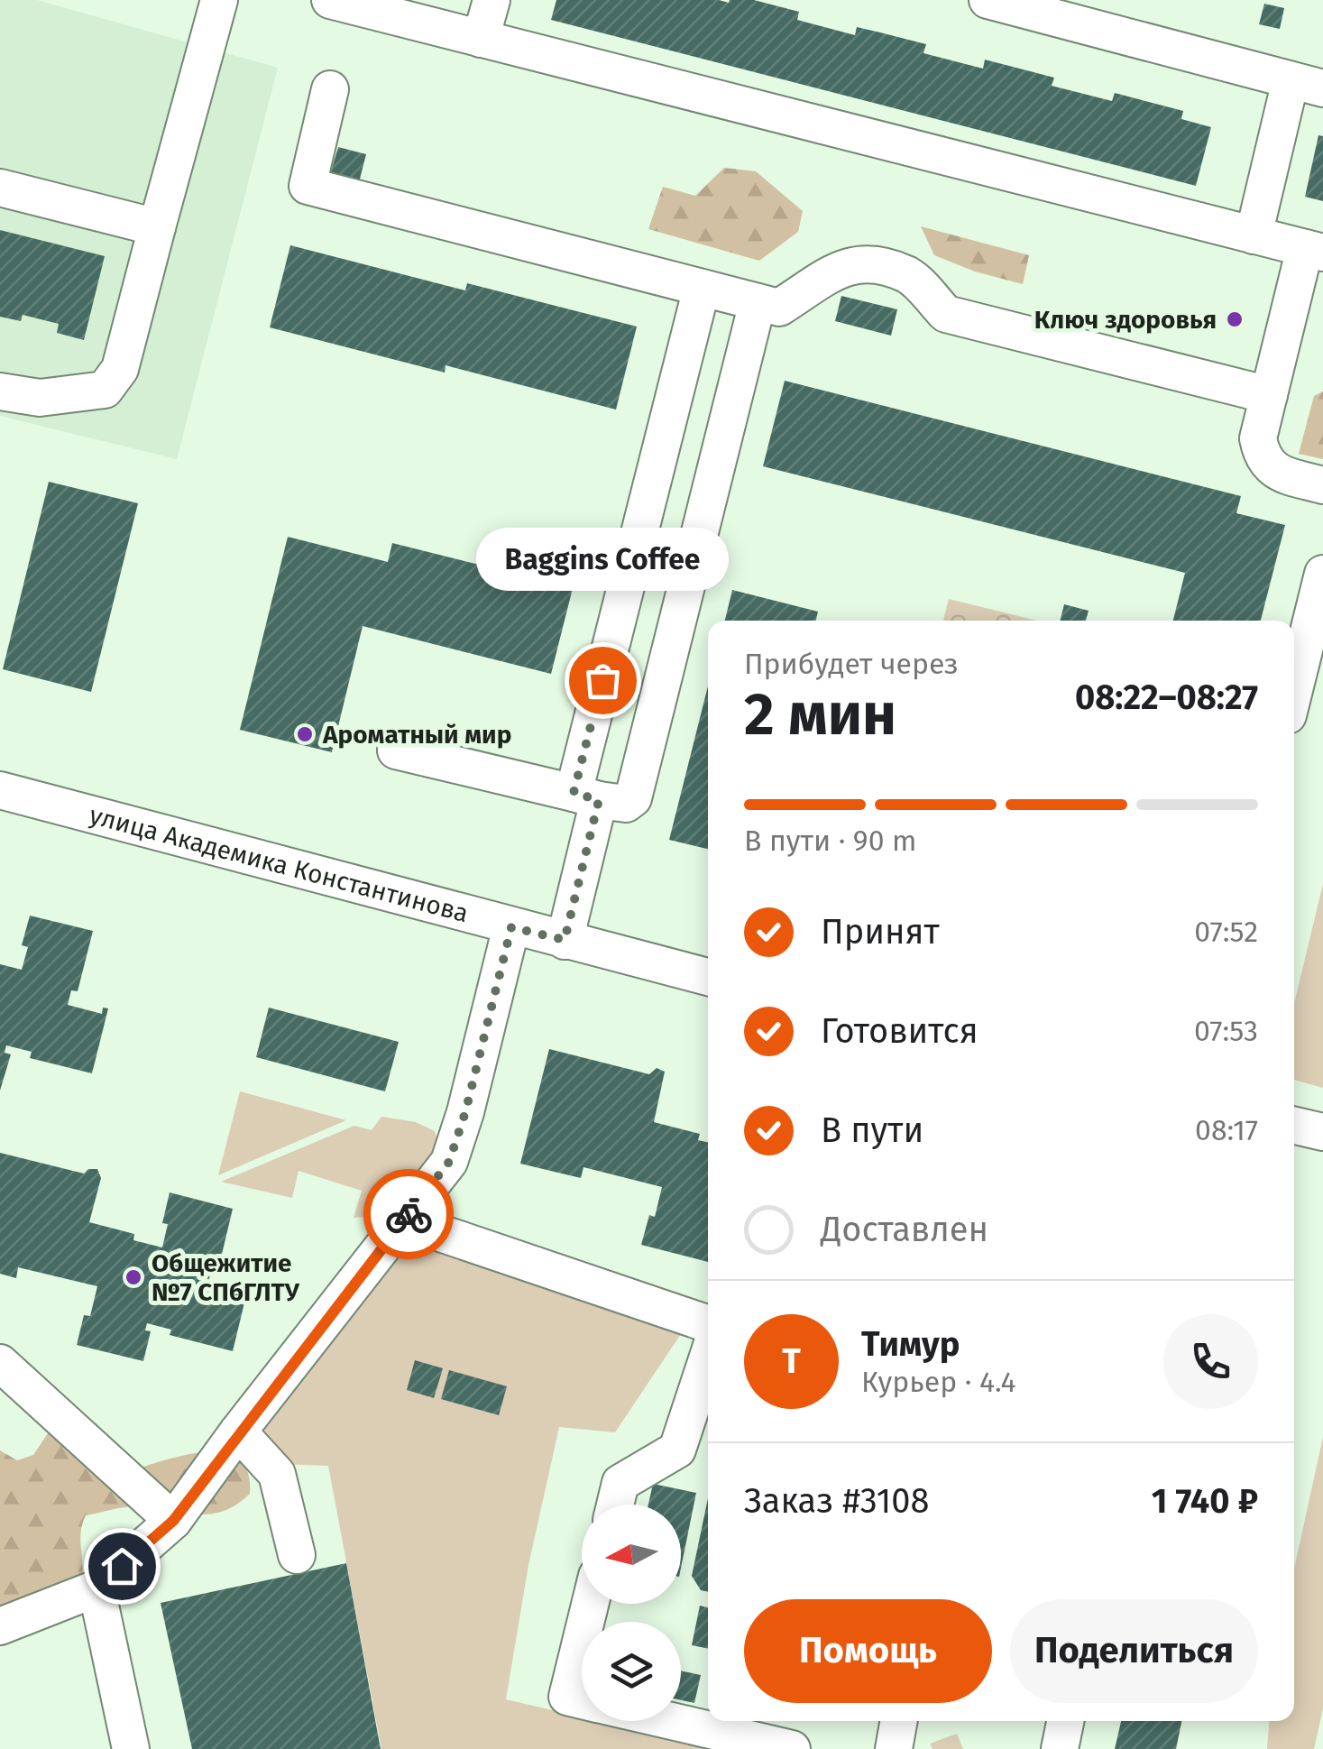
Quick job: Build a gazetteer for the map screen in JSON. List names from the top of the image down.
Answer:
{
  "streets": {
    "street": ["улица Академика Константинова"]
  },
  "places": [
    "Ключ здоровья",
    "Baggins Coffee",
    "Ароматный мир",
    "Общежитие №7 СПбГЛТУ"
  ],
  "north": "left",
  "page": {
    "bubble": "Baggins Coffee",
    "heading": ["2 мин", "Прибудет через", "08:22–08:27"],
    "panel": [
      "Тимур",
      "Курьер · 4.4",
      "Заказ #3108",
      "1 740 ₽"
    ],
    "bar": "В пути · 90 m",
    "list": [
      ["Принят", "07:52"],
      ["Готовится", "07:53"],
      ["В пути", "08:17"],
      "Доставлен"
    ],
    "round": "Т",
    "buttons": ["Помощь", "Поделиться"]
  }
}
